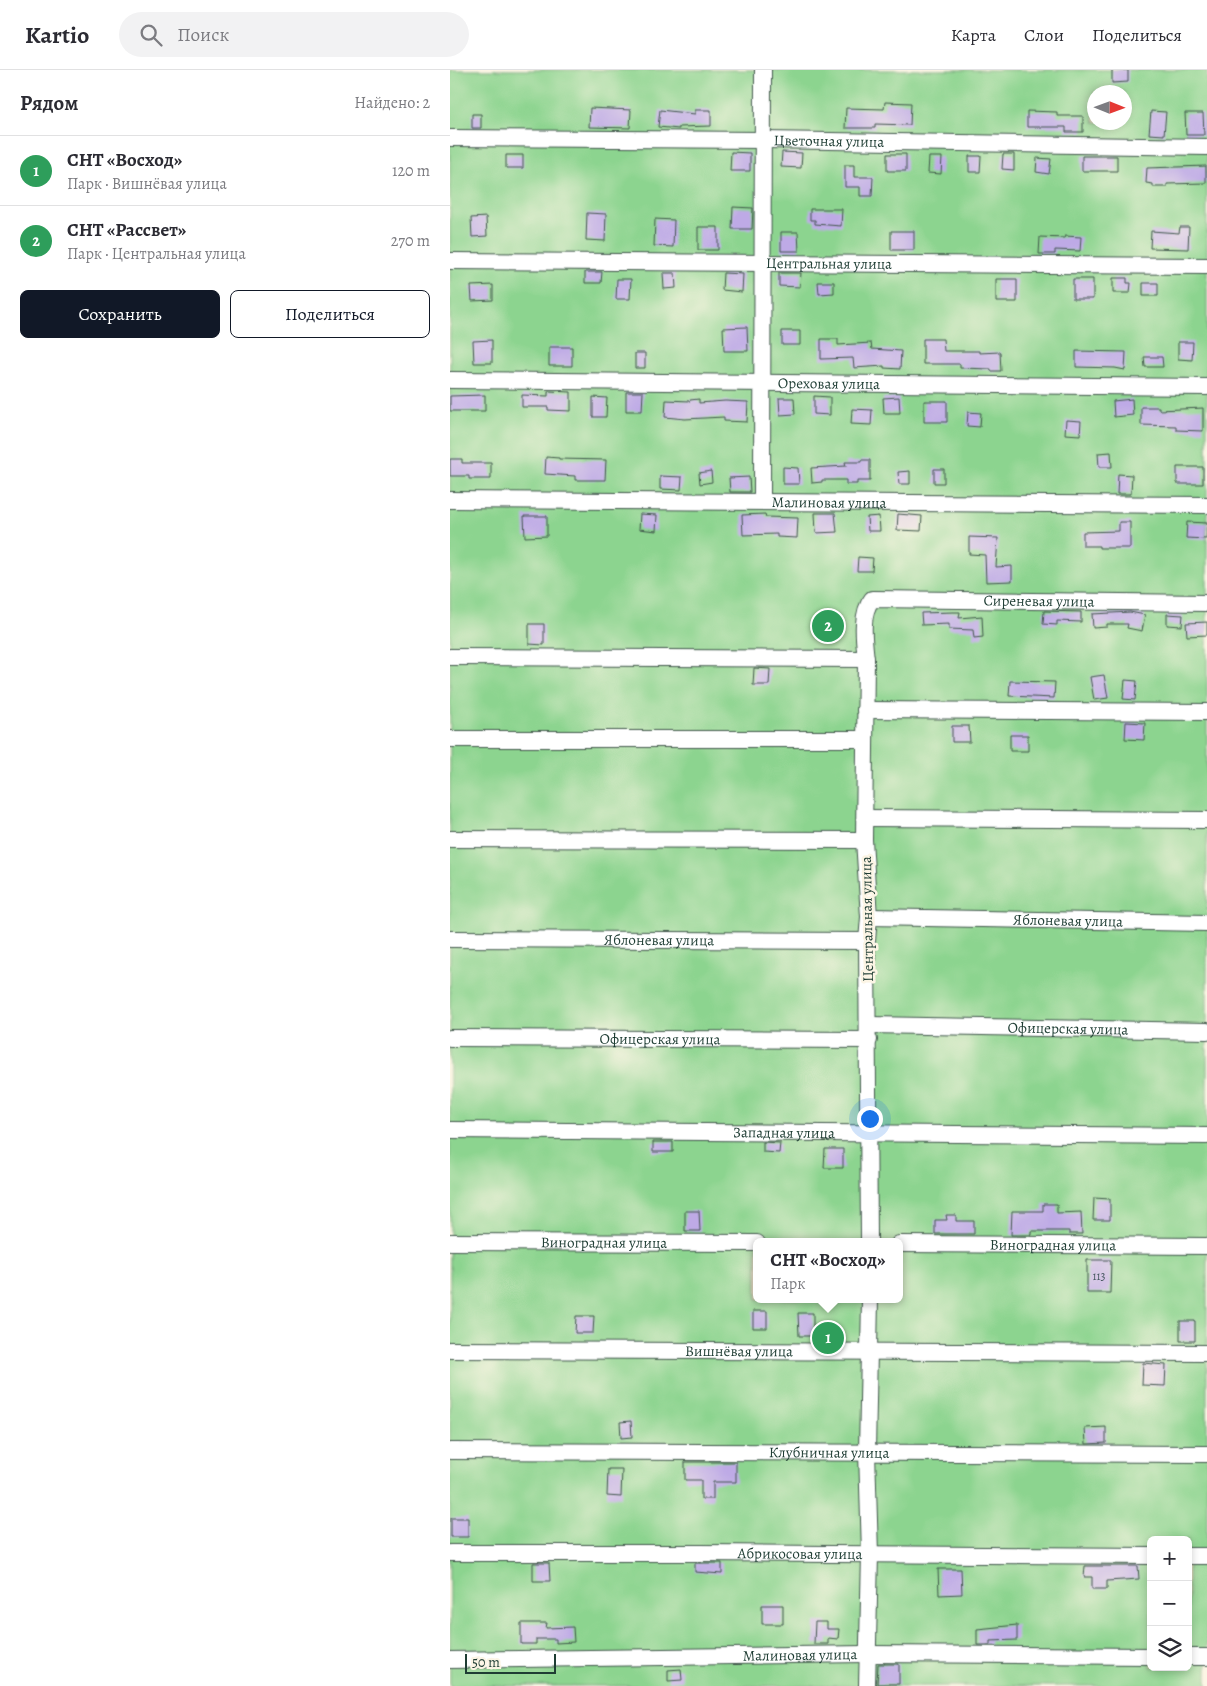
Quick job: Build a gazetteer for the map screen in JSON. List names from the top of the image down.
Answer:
{
  "streets": {
    "street": [
      "Цветочная улица",
      "Центральная улица",
      "Ореховая улица",
      "Малиновая улица",
      "Сиреневая улица",
      "Яблоневая улица",
      "Офицерская улица",
      "Западная улица",
      "Виноградная улица",
      "Вишнёвая улица",
      "Клубничная улица",
      "Абрикосовая улица"
    ]
  },
  "crossings": [
    ["Центральная улица", "Сиреневая улица"],
    ["Центральная улица", "Яблоневая улица"],
    ["Центральная улица", "Офицерская улица"],
    ["Центральная улица", "Западная улица"]
  ],
  "house_numbers": ["113"],
  "scale_bar": "50 m",
  "north": "right",
  "page": {
    "header": "Kartio",
    "search": "Поиск",
    "nav": ["Карта", "Слои", "Поделиться"],
    "heading": ["Рядом", "Найдено: 2"],
    "list": [
      {
        "mark": "1",
        "name": "СНТ «Восход»",
        "note": "Парк · Вишнёвая улица",
        "value": "120 m"
      },
      {
        "mark": "2",
        "name": "СНТ «Рассвет»",
        "note": "Парк · Центральная улица",
        "value": "270 m"
      }
    ],
    "buttons": ["Сохранить", "Поделиться"],
    "pins": ["2", "1"],
    "popup": ["СНТ «Восход»", "Парк"],
    "map_buttons": ["+", "−"],
    "scale": "50 m"
  }
}
